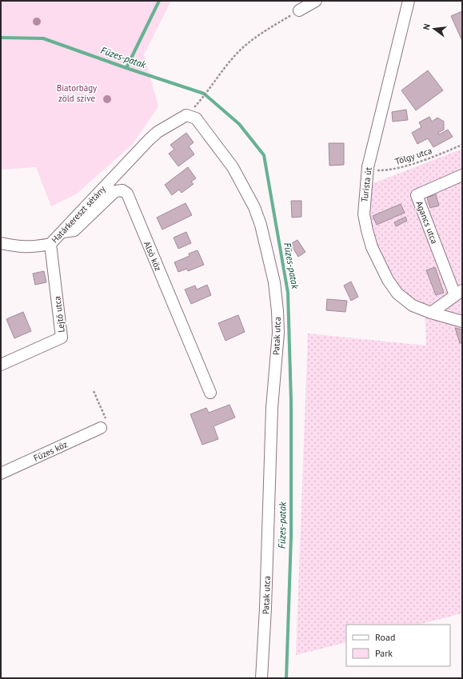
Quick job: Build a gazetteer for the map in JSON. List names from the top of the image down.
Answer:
{
  "streets": {
    "street": [
      "Turista út",
      "Határkereszt sétány",
      "Agancs utca",
      "Alsó köz",
      "Lejtő utca",
      "Patak utca",
      "Füzes köz"
    ],
    "path": ["Tölgy utca"]
  },
  "crossings": [
    ["Tölgy utca", "Turista út"],
    ["Határkereszt sétány", "Alsó köz"],
    ["Határkereszt sétány", "Lejtő utca"],
    ["Határkereszt sétány", "Patak utca"]
  ],
  "water": ["Füzes-patak"],
  "parks": ["Biatorbágy zöld szíve"],
  "legend": ["Road", "Park"],
  "north": "left"
}
